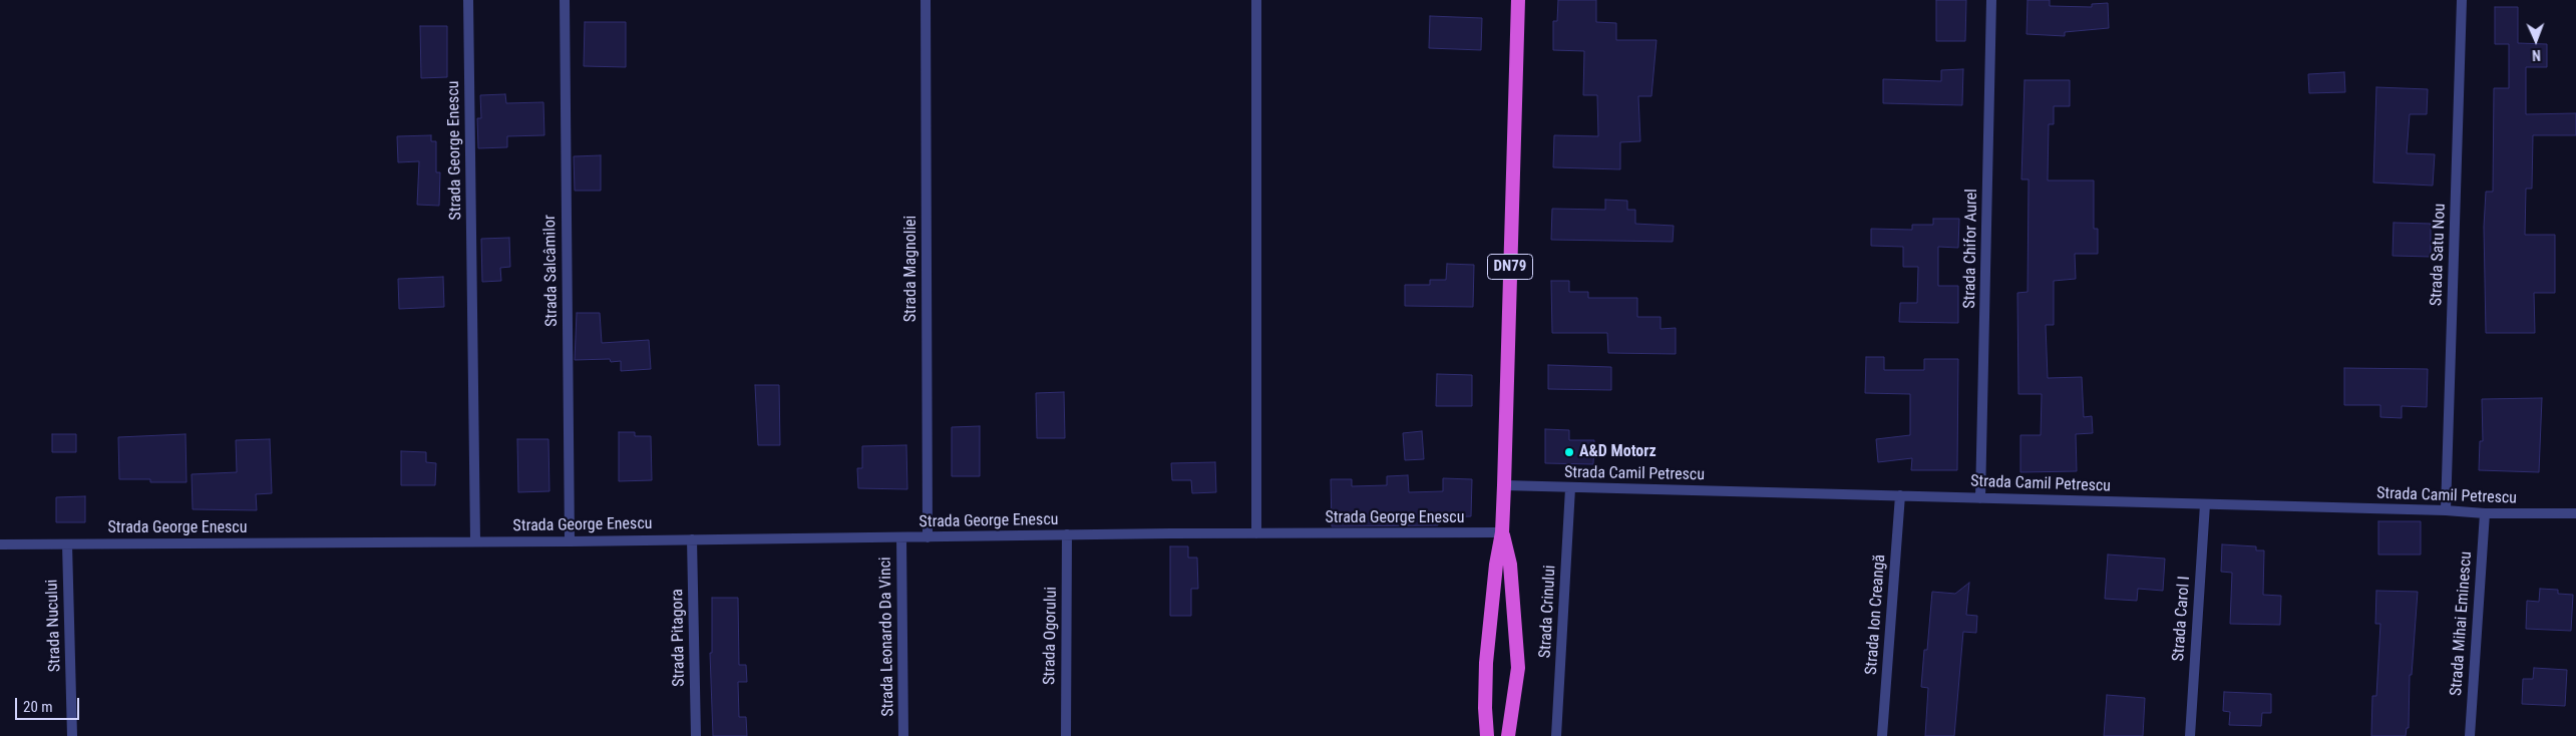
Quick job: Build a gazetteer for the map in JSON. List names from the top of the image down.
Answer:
{
  "streets": {
    "highway": ["DN79"],
    "street": [
      "Strada George Enescu",
      "Strada Chifor Aurel",
      "Strada Satu Nou",
      "Strada Magnoliei",
      "Strada Salcâmilor",
      "Strada Camil Petrescu",
      "Strada Crinului",
      "Strada Ion Creangă",
      "Strada Carol I",
      "Strada Mihai Eminescu",
      "Strada Nucului",
      "Strada Ogorului",
      "Strada Leonardo Da Vinci",
      "Strada Pitagora"
    ]
  },
  "crossings": [
    ["Strada George Enescu", "DN79"],
    ["Strada George Enescu", "Strada Magnoliei"],
    ["Strada George Enescu", "Strada Salcâmilor"],
    ["Strada George Enescu", "Strada Nucului"],
    ["Strada George Enescu", "Strada Ogorului"],
    ["Strada George Enescu", "Strada Leonardo Da Vinci"],
    ["Strada George Enescu", "Strada Pitagora"],
    ["Strada Chifor Aurel", "Strada Camil Petrescu"],
    ["Strada Satu Nou", "Strada Camil Petrescu"],
    ["DN79", "Strada Camil Petrescu"],
    ["Strada Camil Petrescu", "Strada Crinului"],
    ["Strada Camil Petrescu", "Strada Ion Creangă"],
    ["Strada Camil Petrescu", "Strada Carol I"],
    ["Strada Camil Petrescu", "Strada Mihai Eminescu"]
  ],
  "places": ["A&D Motorz"],
  "scale_bar": "20 m",
  "north": "bottom"
}
